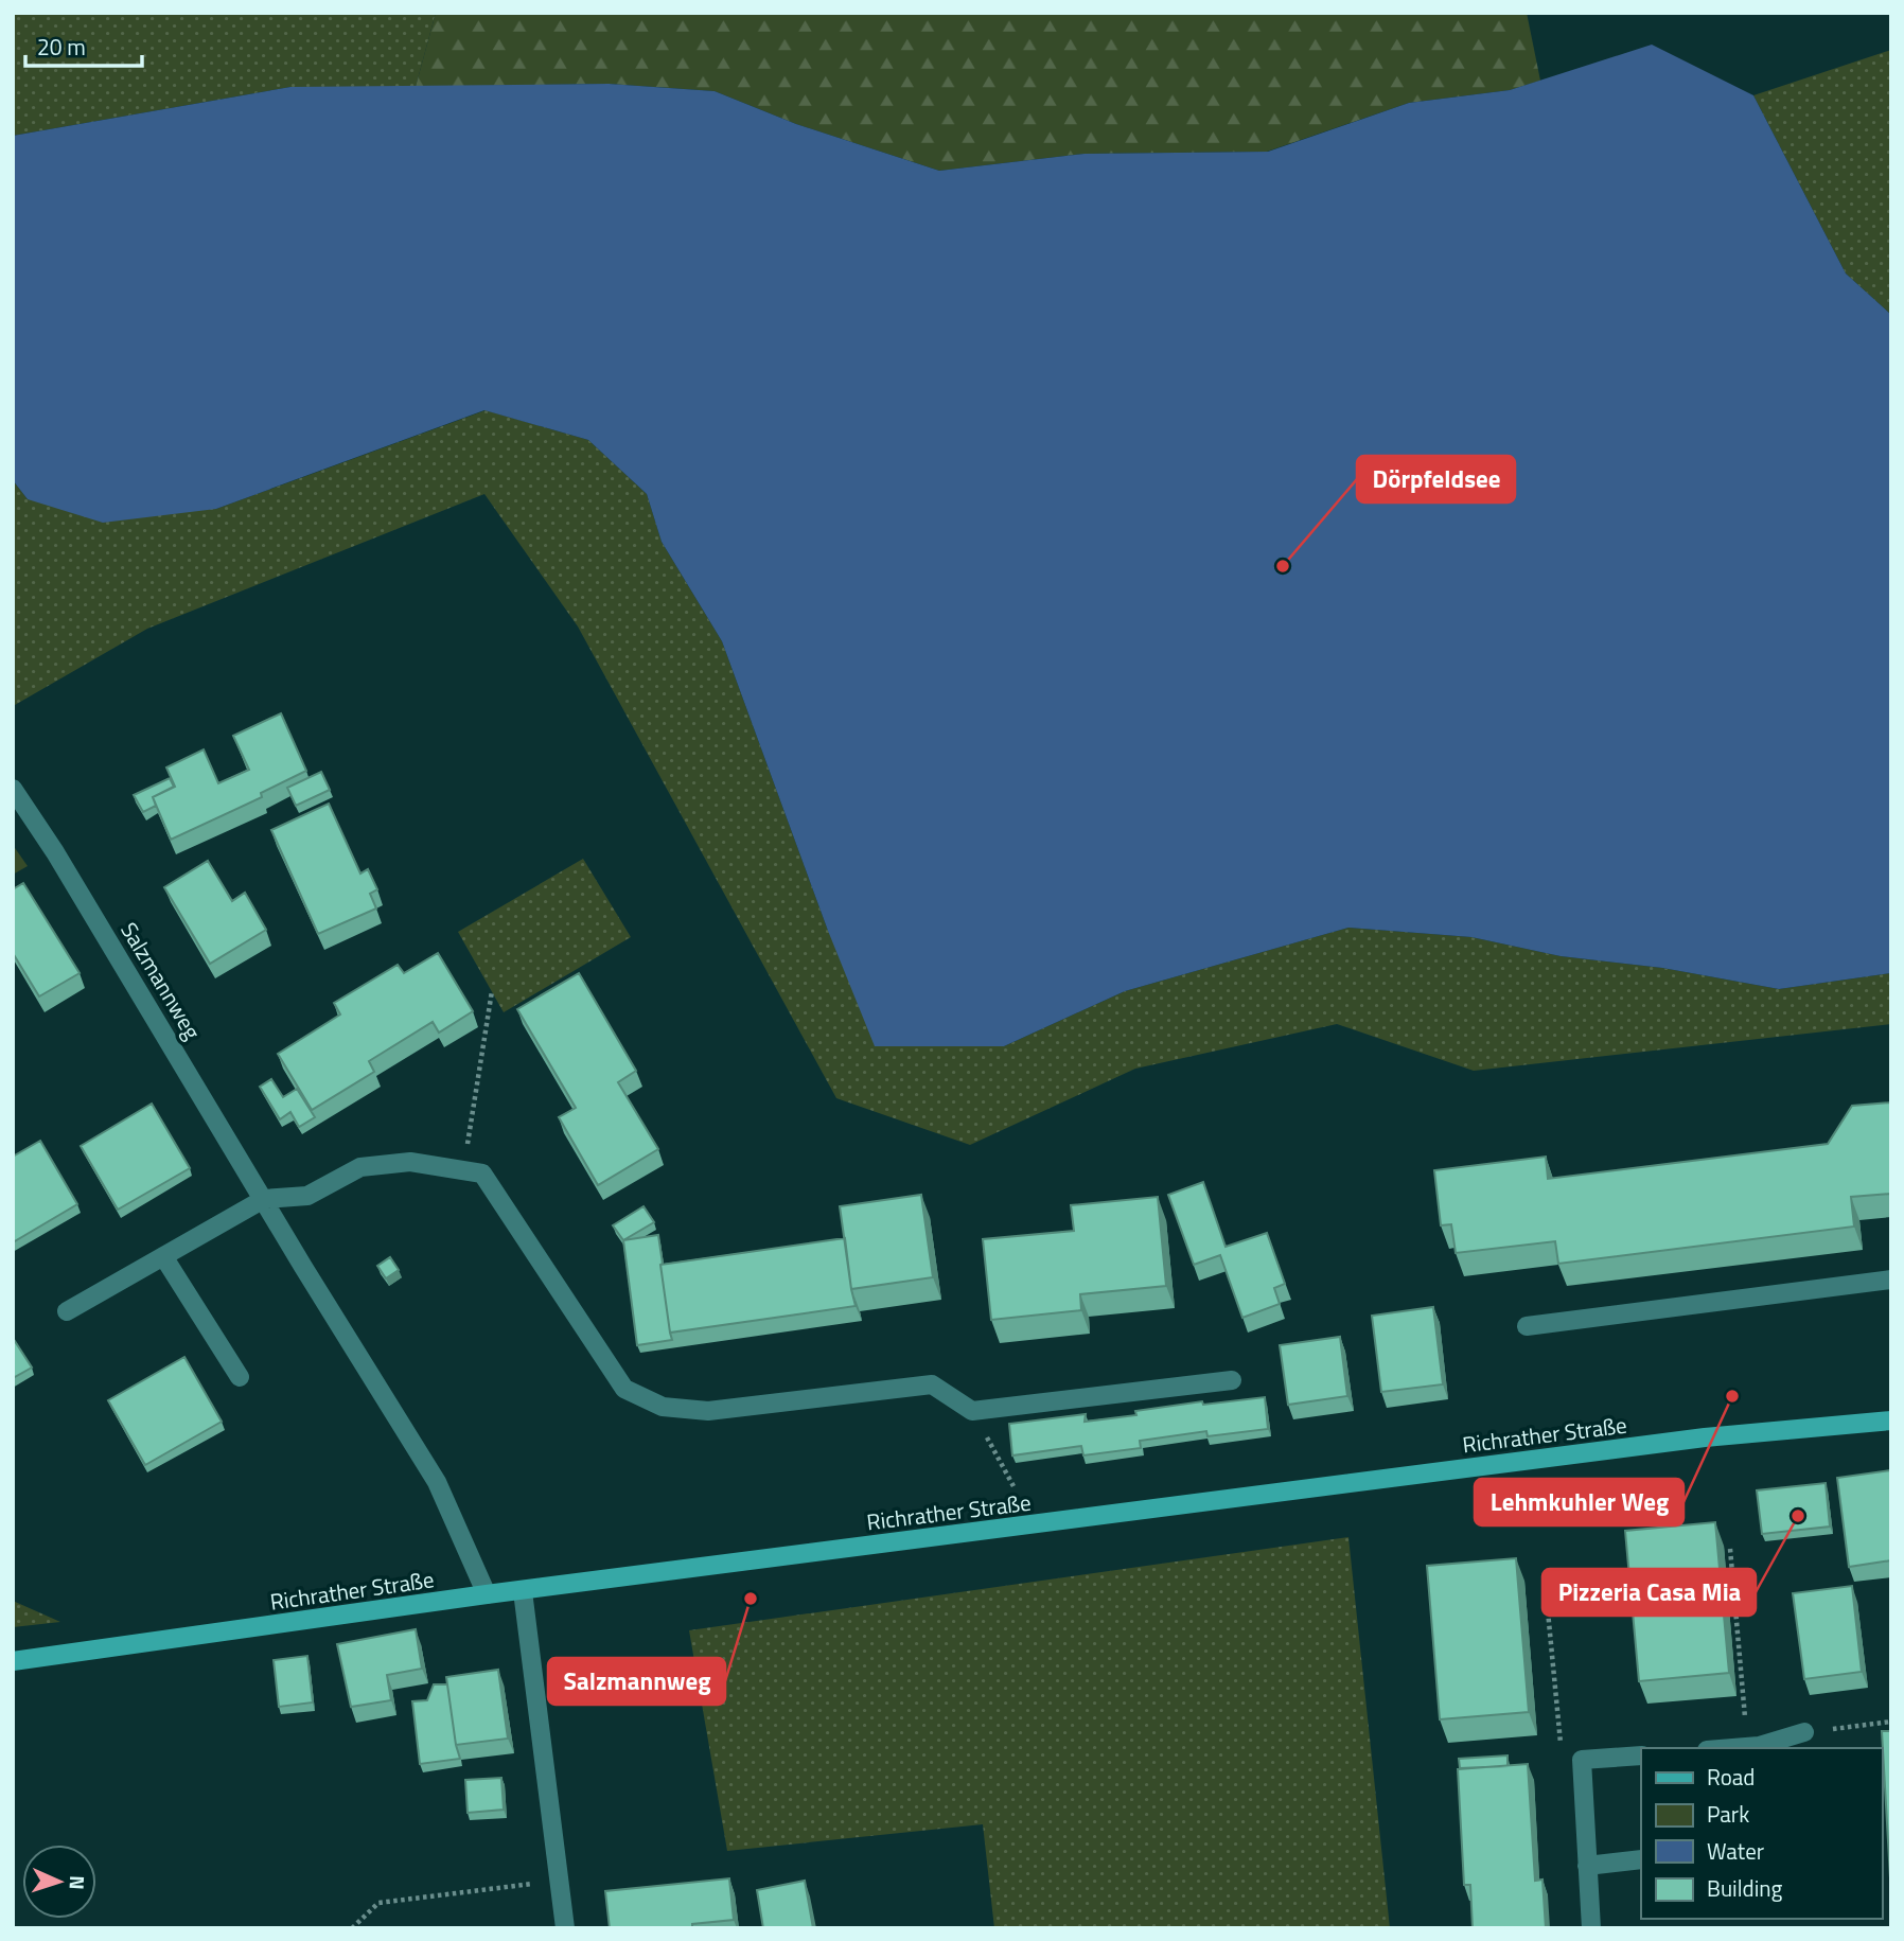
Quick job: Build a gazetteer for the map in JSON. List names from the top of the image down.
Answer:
{
  "streets": {
    "main road": ["Richrather Straße"],
    "street": ["Salzmannweg"]
  },
  "crossings": [
    ["Salzmannweg", "Richrather Straße"]
  ],
  "places": [
    "Dörpfeldsee",
    "Lehmkuhler Weg",
    "Pizzeria Casa Mia",
    "Salzmannweg"
  ],
  "legend": [
    "Road",
    "Park",
    "Water",
    "Building"
  ],
  "scale_bar": "20 m",
  "north": "right"
}
